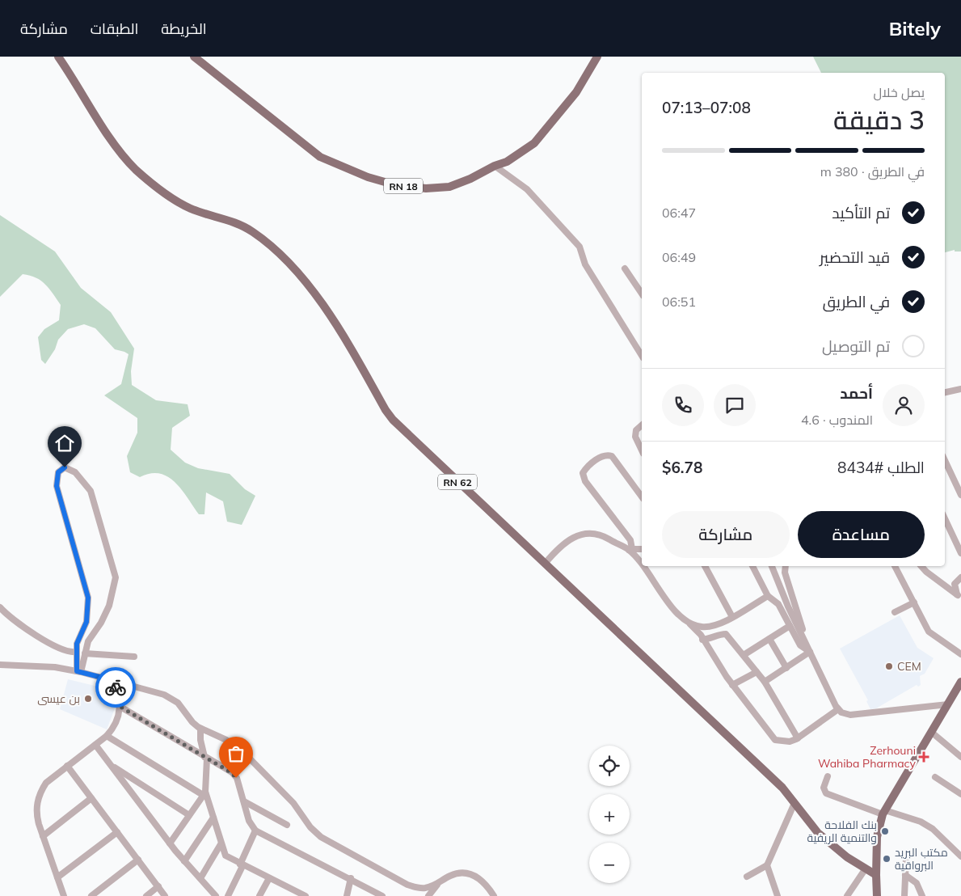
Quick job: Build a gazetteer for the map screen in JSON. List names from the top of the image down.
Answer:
{
  "streets": {
    "main road": ["RN 18", "RN 62"]
  },
  "places": {
    "other": [
      "CEM",
      "بن عيسى",
      "بنك الفلاحة والتنمية الريفية",
      "مكتب البريد البرواقية"
    ],
    "health": ["Zerhouni Wahiba Pharmacy"]
  },
  "page": {
    "header": "Bitely",
    "nav": ["الخريطة", "الطبقات", "مشاركة"],
    "heading": ["3 دقيقة", "يصل خلال", "07:08–07:13"],
    "panel": [
      "أحمد",
      "المندوب · 4.6",
      "الطلب #8434",
      "$6.78"
    ],
    "bar": "في الطريق · 380 m",
    "list": [
      ["تم التأكيد", "06:47"],
      ["قيد التحضير", "06:49"],
      ["في الطريق", "06:51"],
      "تم التوصيل"
    ],
    "buttons": ["مساعدة", "مشاركة"],
    "map_buttons": ["+", "−"]
  }
}
